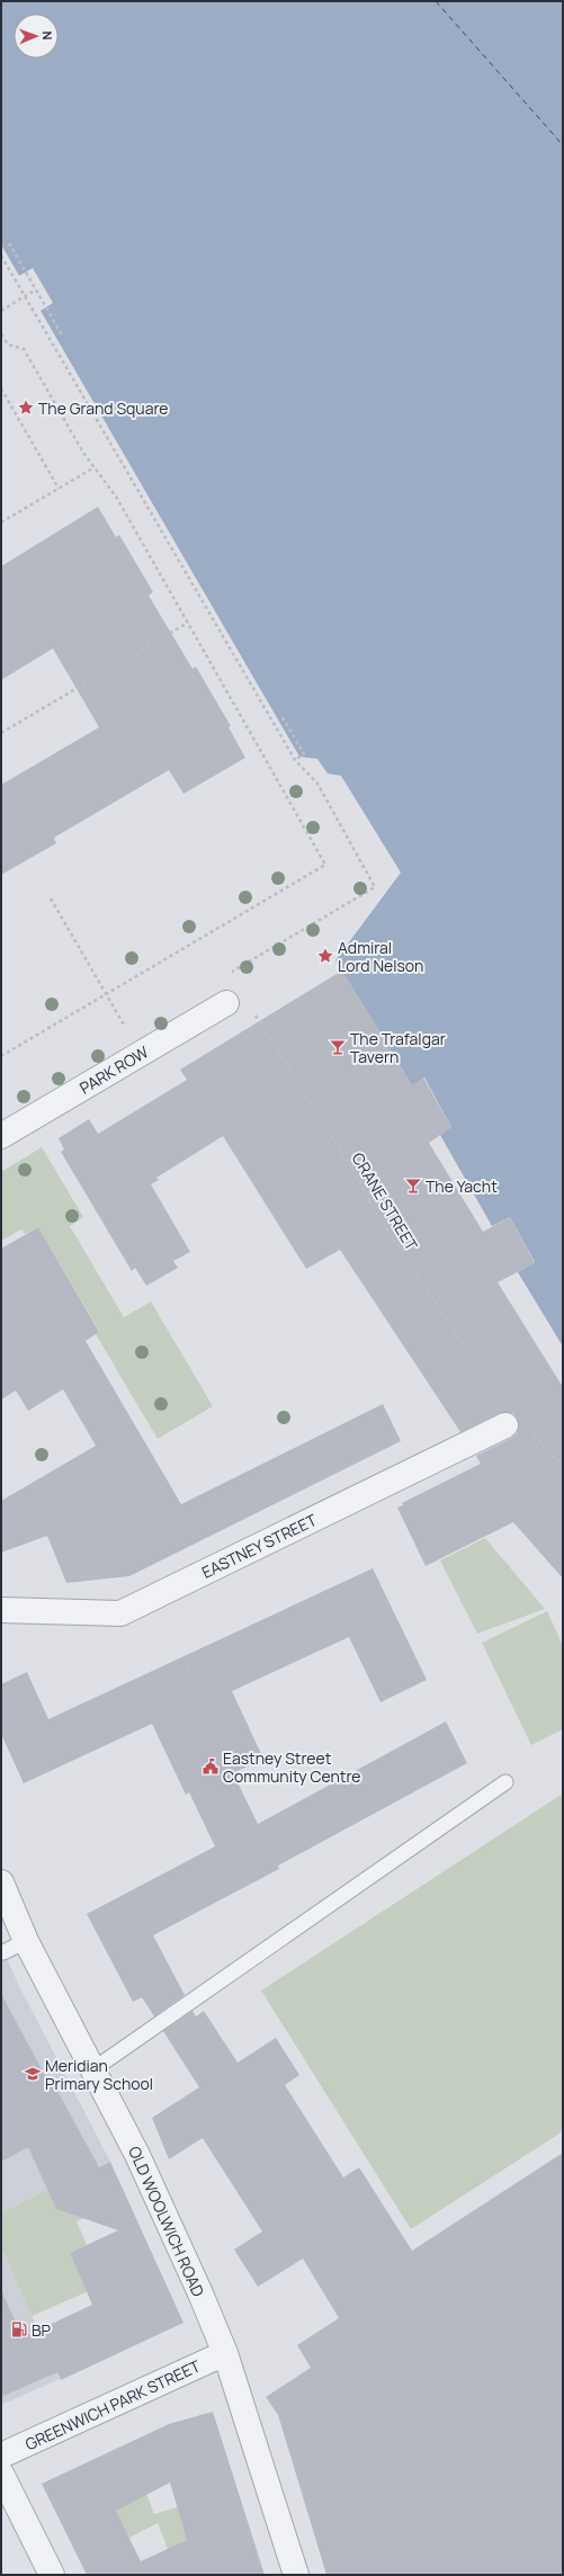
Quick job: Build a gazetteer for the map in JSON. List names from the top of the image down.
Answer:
{
  "streets": {
    "street": [
      "PARK ROW",
      "EASTNEY STREET",
      "OLD WOOLWICH ROAD",
      "GREENWICH PARK STREET"
    ],
    "path": ["CRANE STREET"]
  },
  "crossings": [
    ["OLD WOOLWICH ROAD", "GREENWICH PARK STREET"]
  ],
  "places": {
    "place": ["The Grand Square", "Admiral Lord Nelson"],
    "bar": ["The Trafalgar Tavern", "The Yacht"],
    "public building": ["Eastney Street Community Centre"],
    "school or university": ["Meridian Primary School"],
    "fuel station": ["BP"]
  },
  "north": "right"
}
